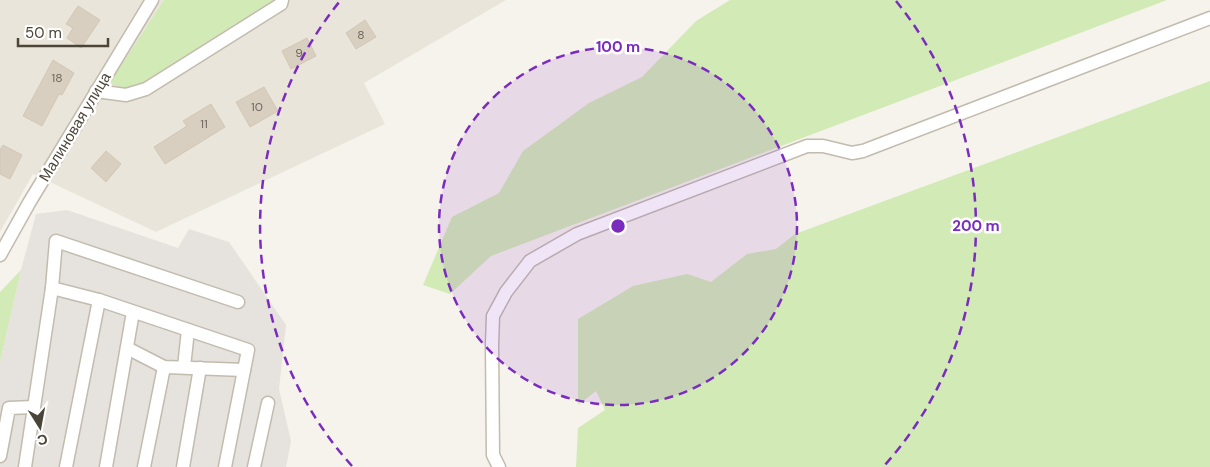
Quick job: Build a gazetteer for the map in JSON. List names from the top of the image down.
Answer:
{
  "streets": {
    "street": ["Малиновая улица"]
  },
  "house_numbers": [
    "8",
    "9",
    "18",
    "10",
    "11"
  ],
  "scale_bar": "50 m",
  "north": "bottom",
  "rings": ["100 m", "200 m"]
}
